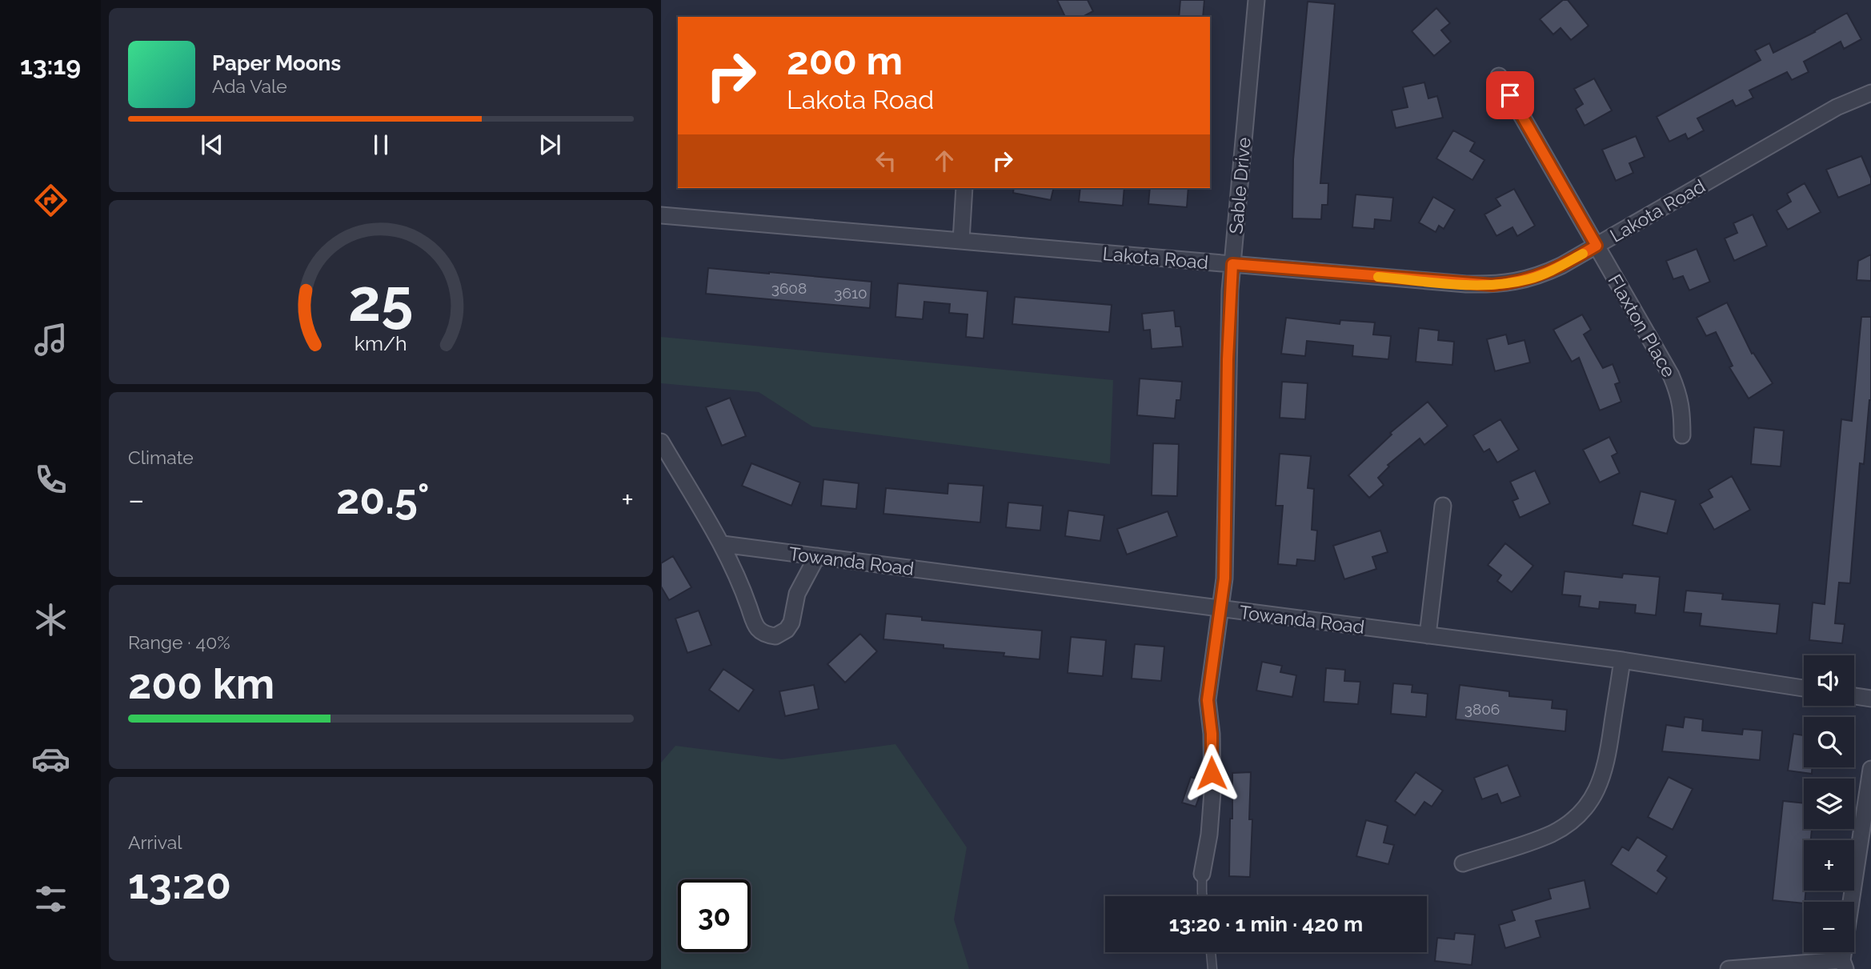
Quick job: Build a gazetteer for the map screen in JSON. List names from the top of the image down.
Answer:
{
  "streets": {
    "street": [
      "Sable Drive",
      "Lakota Road",
      "Flaxton Place",
      "Towanda Road"
    ]
  },
  "crossings": [
    ["Sable Drive", "Lakota Road"],
    ["Sable Drive", "Towanda Road"],
    ["Lakota Road", "Flaxton Place"]
  ],
  "house_numbers": ["3608", "3610", "3806"],
  "page": {
    "tabs": "13:19",
    "turn": ["200 m", "Lakota Road"],
    "song": ["Paper Moons", "Ada Vale"],
    "tile": [
      "Climate",
      ["Range · 40%", "200 km"],
      ["Arrival", "13:20"]
    ],
    "heat": ["−", "20.5°", "+"],
    "map_buttons": ["+", "−"],
    "limit": "30",
    "trip": "13:20 · 1 min · 420 m",
    "gauge": ["25", "km/h"]
  }
}
